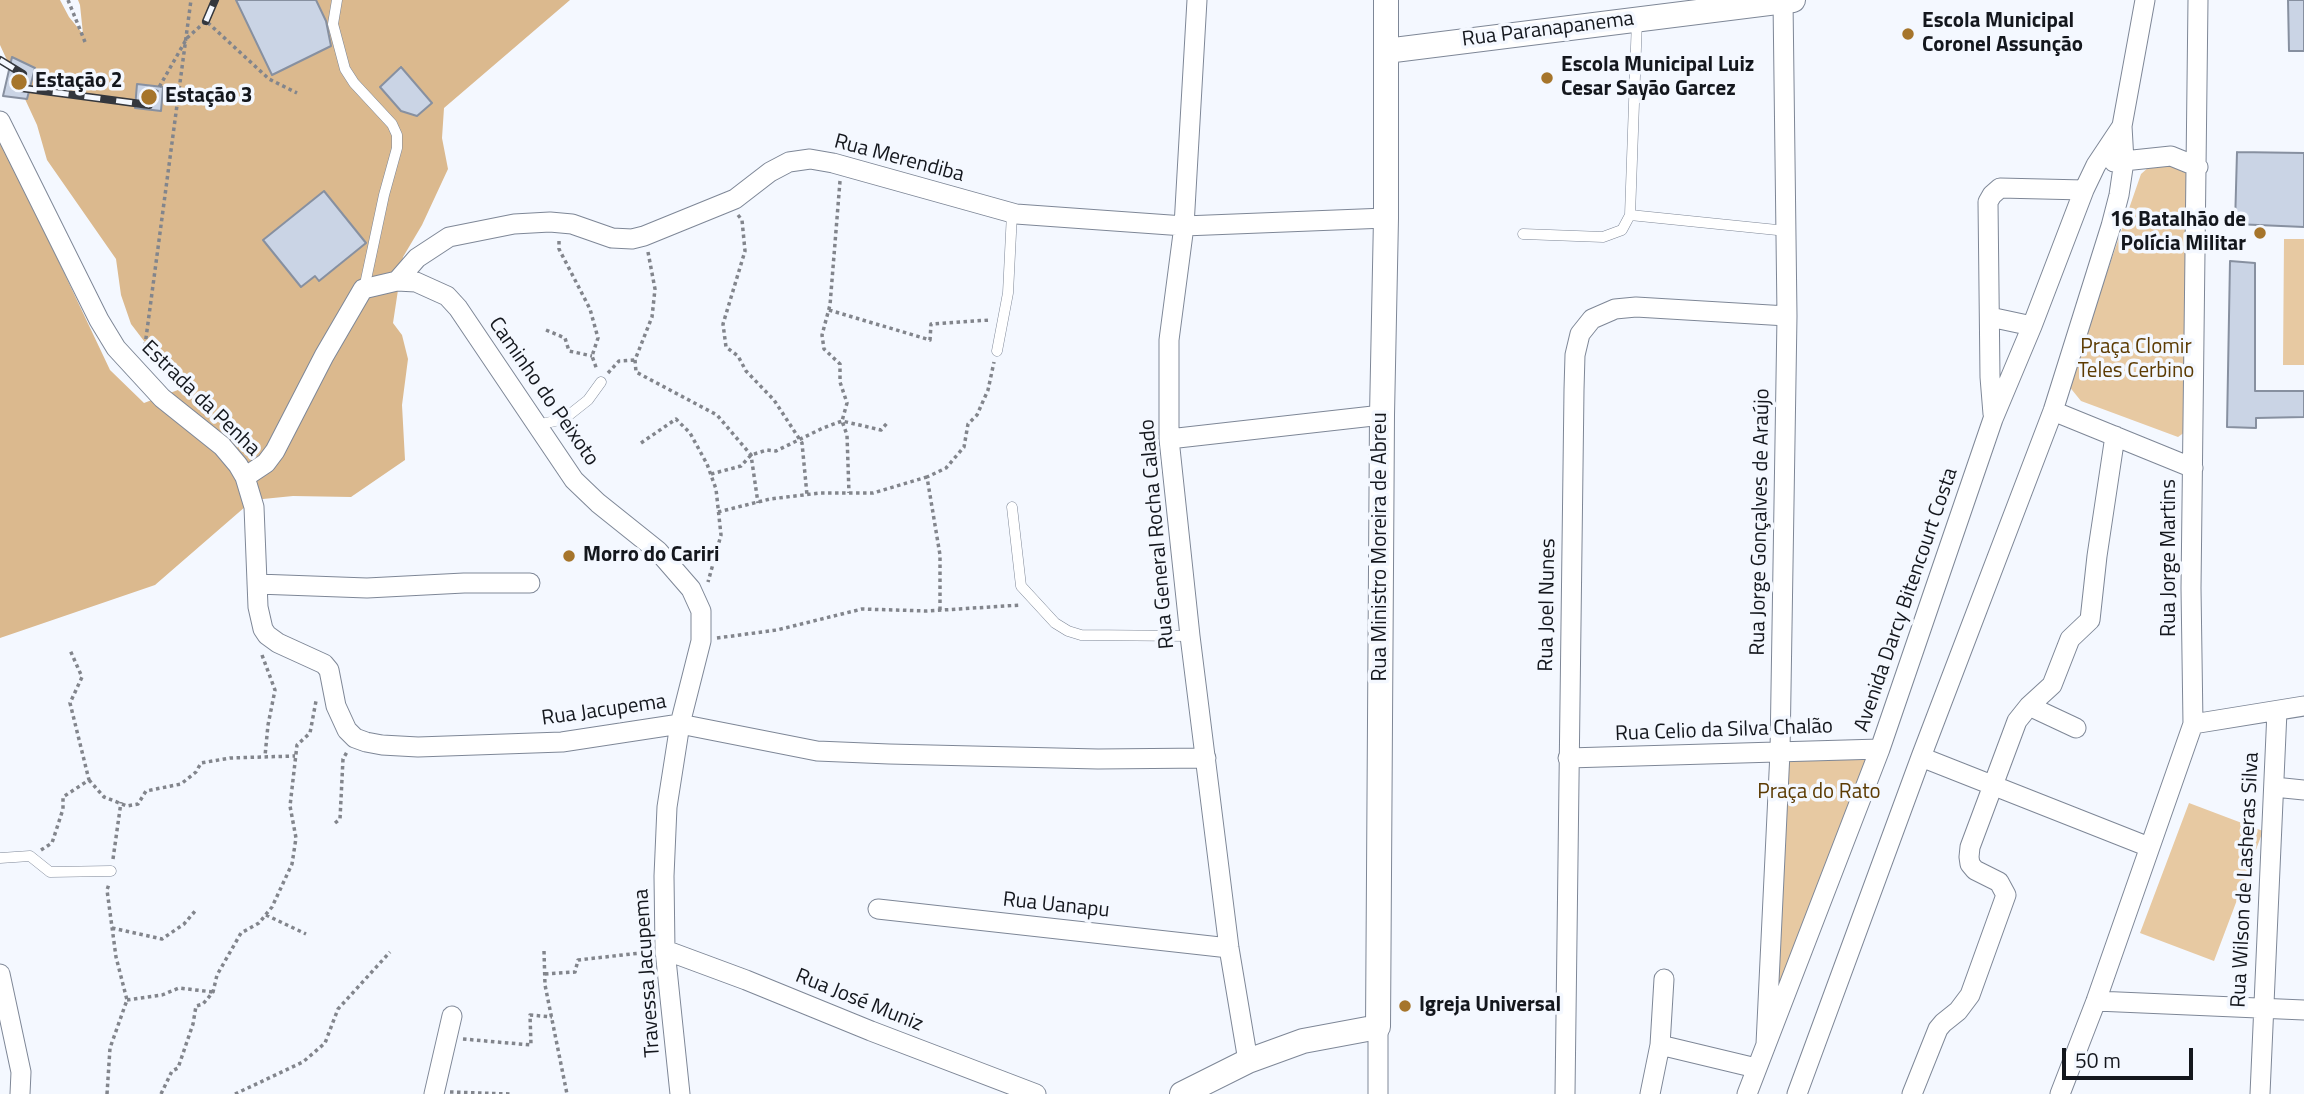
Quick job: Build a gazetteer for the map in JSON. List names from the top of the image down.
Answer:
{
  "streets": {
    "street": [
      "Rua Paranapanema",
      "Rua Merendiba",
      "Caminho do Peixoto",
      "Estrada da Penha",
      "Rua Jorge Gonçalves de Araújo",
      "Rua General Rocha Calado",
      "Rua Ministro Moreira de Abreu",
      "Rua Jorge Martins",
      "Avenida Darcy Bitencourt Costa",
      "Rua Joel Nunes",
      "Rua Jacupema",
      "Rua Celio da Silva Chalão",
      "Rua Wilson de Lasheras Silva",
      "Rua Uanapu",
      "Travessa Jacupema",
      "Rua José Muniz"
    ]
  },
  "crossings": [
    ["Rua Paranapanema", "Rua Jorge Gonçalves de Araújo"],
    ["Rua Paranapanema", "Rua Ministro Moreira de Abreu"],
    ["Rua Merendiba", "Caminho do Peixoto"],
    ["Rua Merendiba", "Rua General Rocha Calado"],
    ["Rua Merendiba", "Rua Ministro Moreira de Abreu"],
    ["Caminho do Peixoto", "Estrada da Penha"],
    ["Caminho do Peixoto", "Rua Jacupema"],
    ["Caminho do Peixoto", "Travessa Jacupema"],
    ["Rua Jorge Gonçalves de Araújo", "Avenida Darcy Bitencourt Costa"],
    ["Rua Jorge Gonçalves de Araújo", "Rua Joel Nunes"],
    ["Rua Jorge Gonçalves de Araújo", "Rua Celio da Silva Chalão"],
    ["Rua General Rocha Calado", "Rua Jacupema"],
    ["Rua General Rocha Calado", "Rua Uanapu"],
    ["Avenida Darcy Bitencourt Costa", "Rua Celio da Silva Chalão"],
    ["Rua Joel Nunes", "Rua Celio da Silva Chalão"],
    ["Rua Jacupema", "Travessa Jacupema"],
    ["Travessa Jacupema", "Rua José Muniz"]
  ],
  "parks": ["Praça Clomir Teles Cerbino", "Praça do Rato"],
  "places": [
    "Escola Municipal Coronel Assunção",
    "Escola Municipal Luiz Cesar Sayão Garcez",
    "Estação 2",
    "Estação 3",
    "16 Batalhão de Polícia Militar",
    "Morro do Cariri",
    "Igreja Universal"
  ],
  "scale_bar": "50 m"
}
